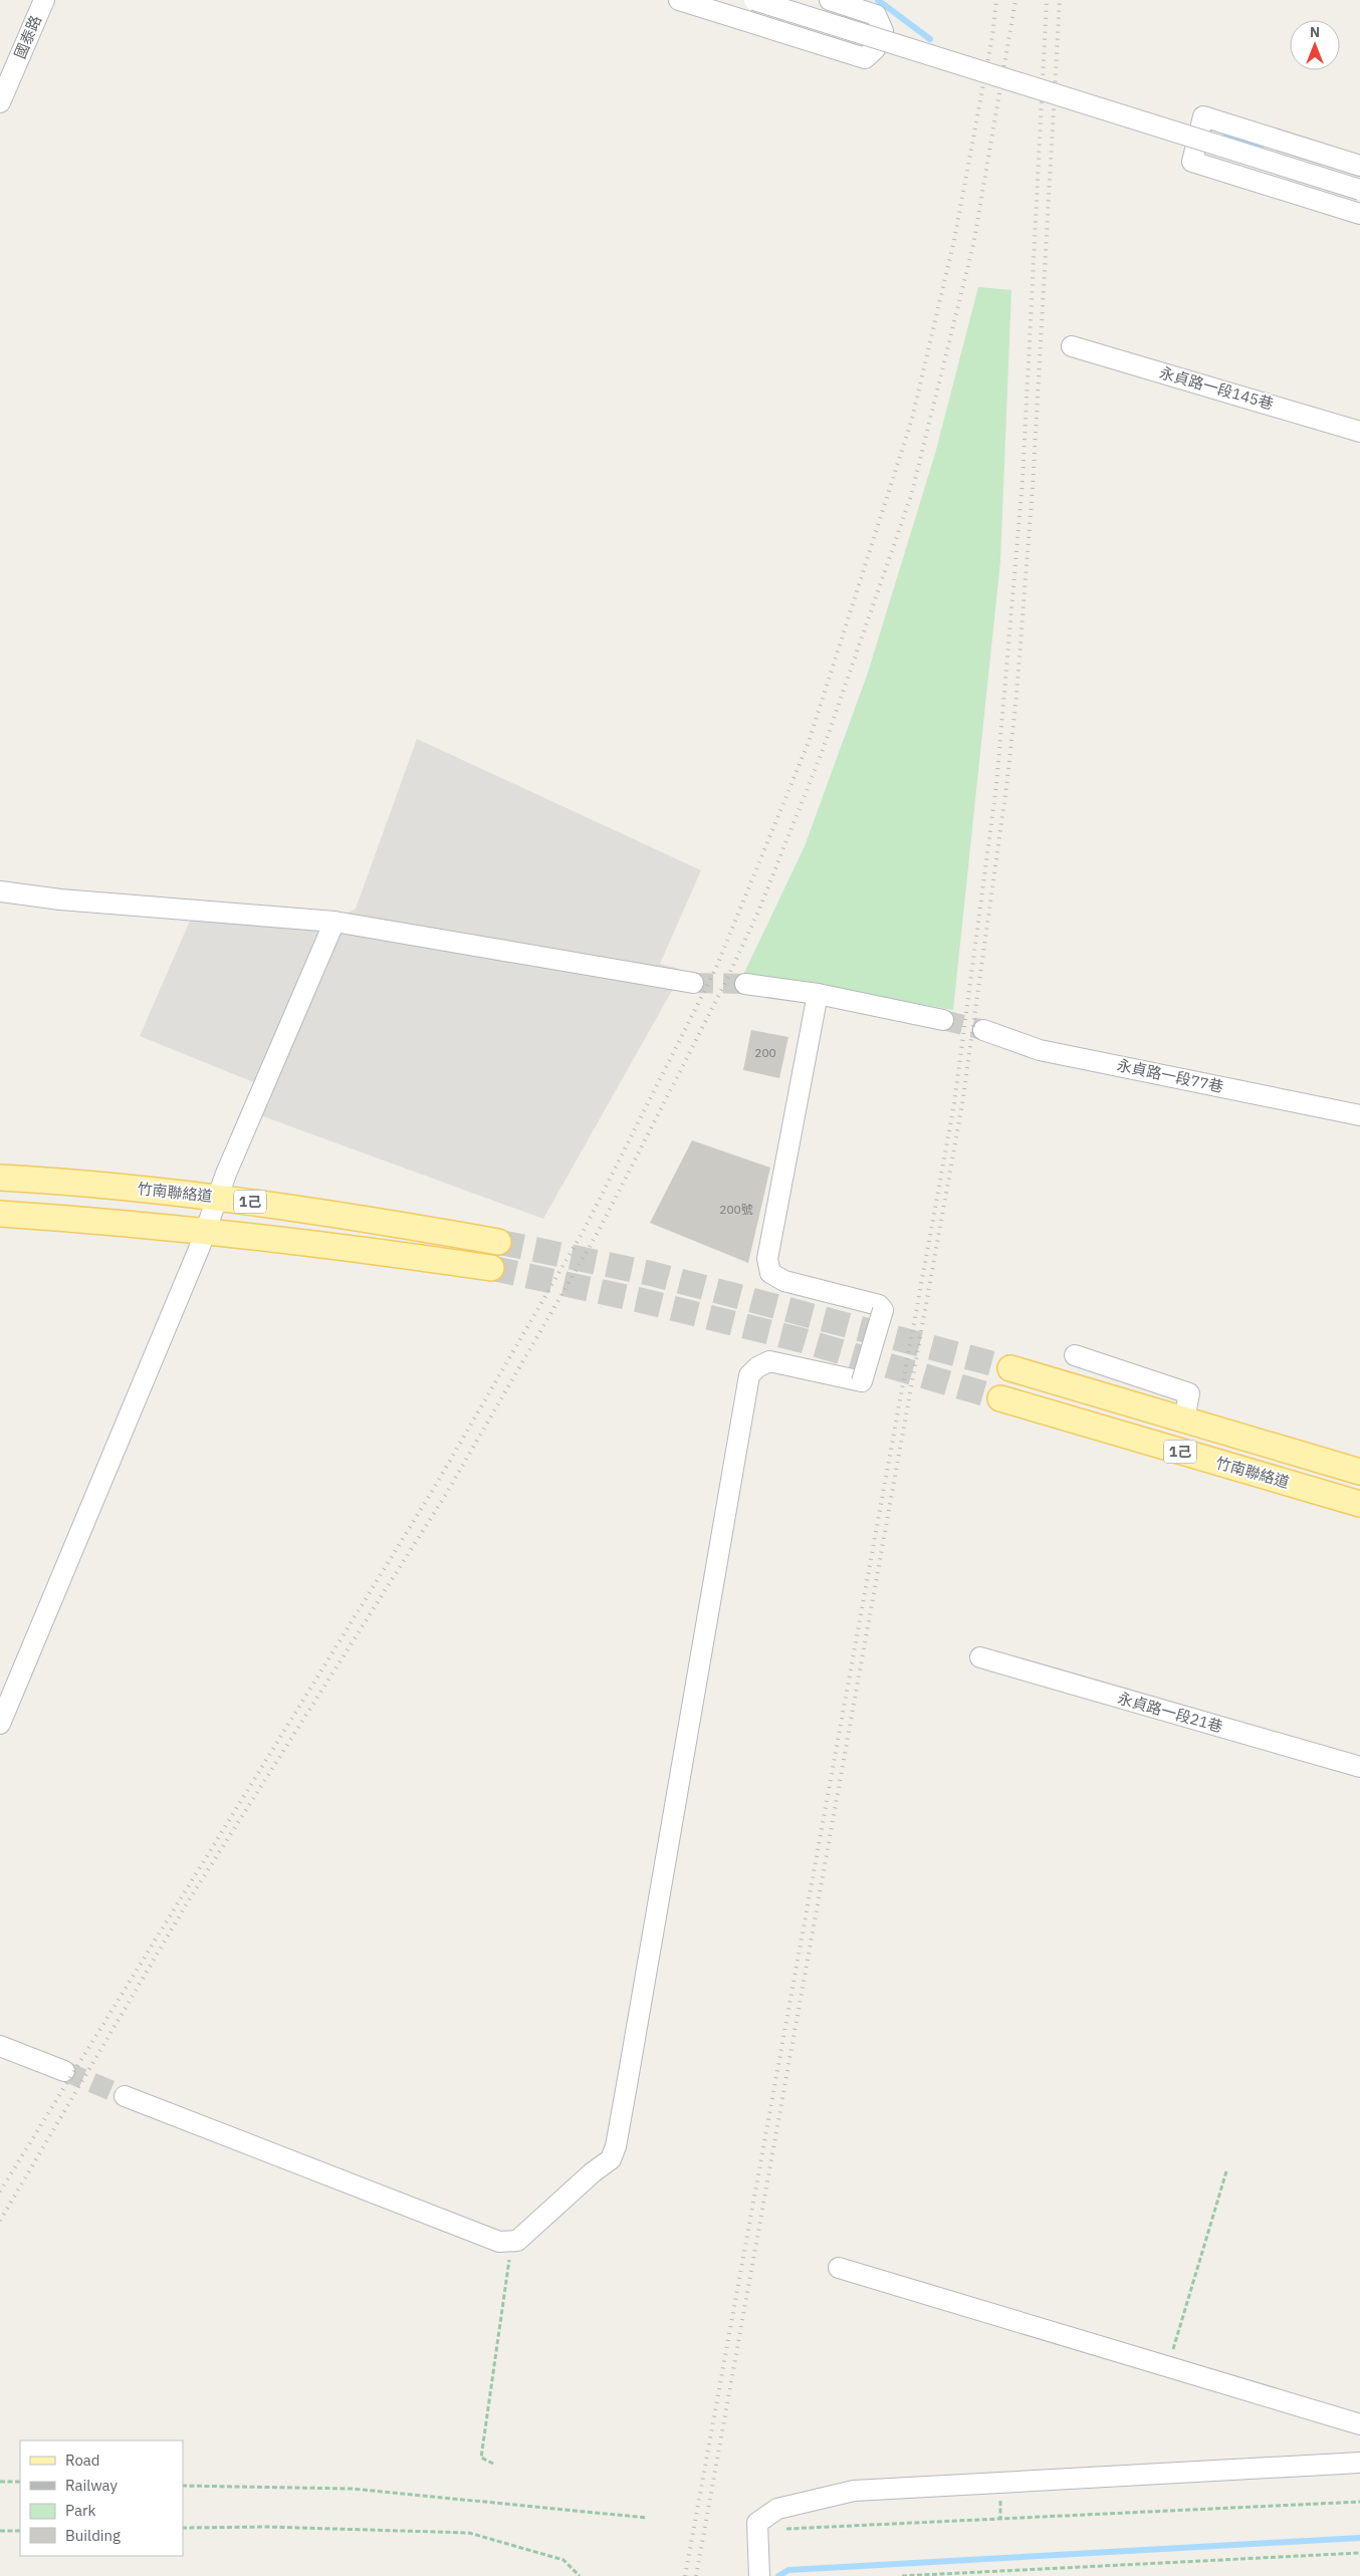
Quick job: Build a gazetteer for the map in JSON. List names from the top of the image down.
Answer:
{
  "streets": {
    "main road": ["竹南聯絡道", "1己"],
    "street": [
      "國泰路",
      "永貞路一段145巷",
      "永貞路一段77巷",
      "永貞路一段21巷"
    ]
  },
  "house_numbers": ["200", "200號"],
  "legend": [
    "Road",
    "Railway",
    "Park",
    "Building"
  ],
  "north": "top"
}
